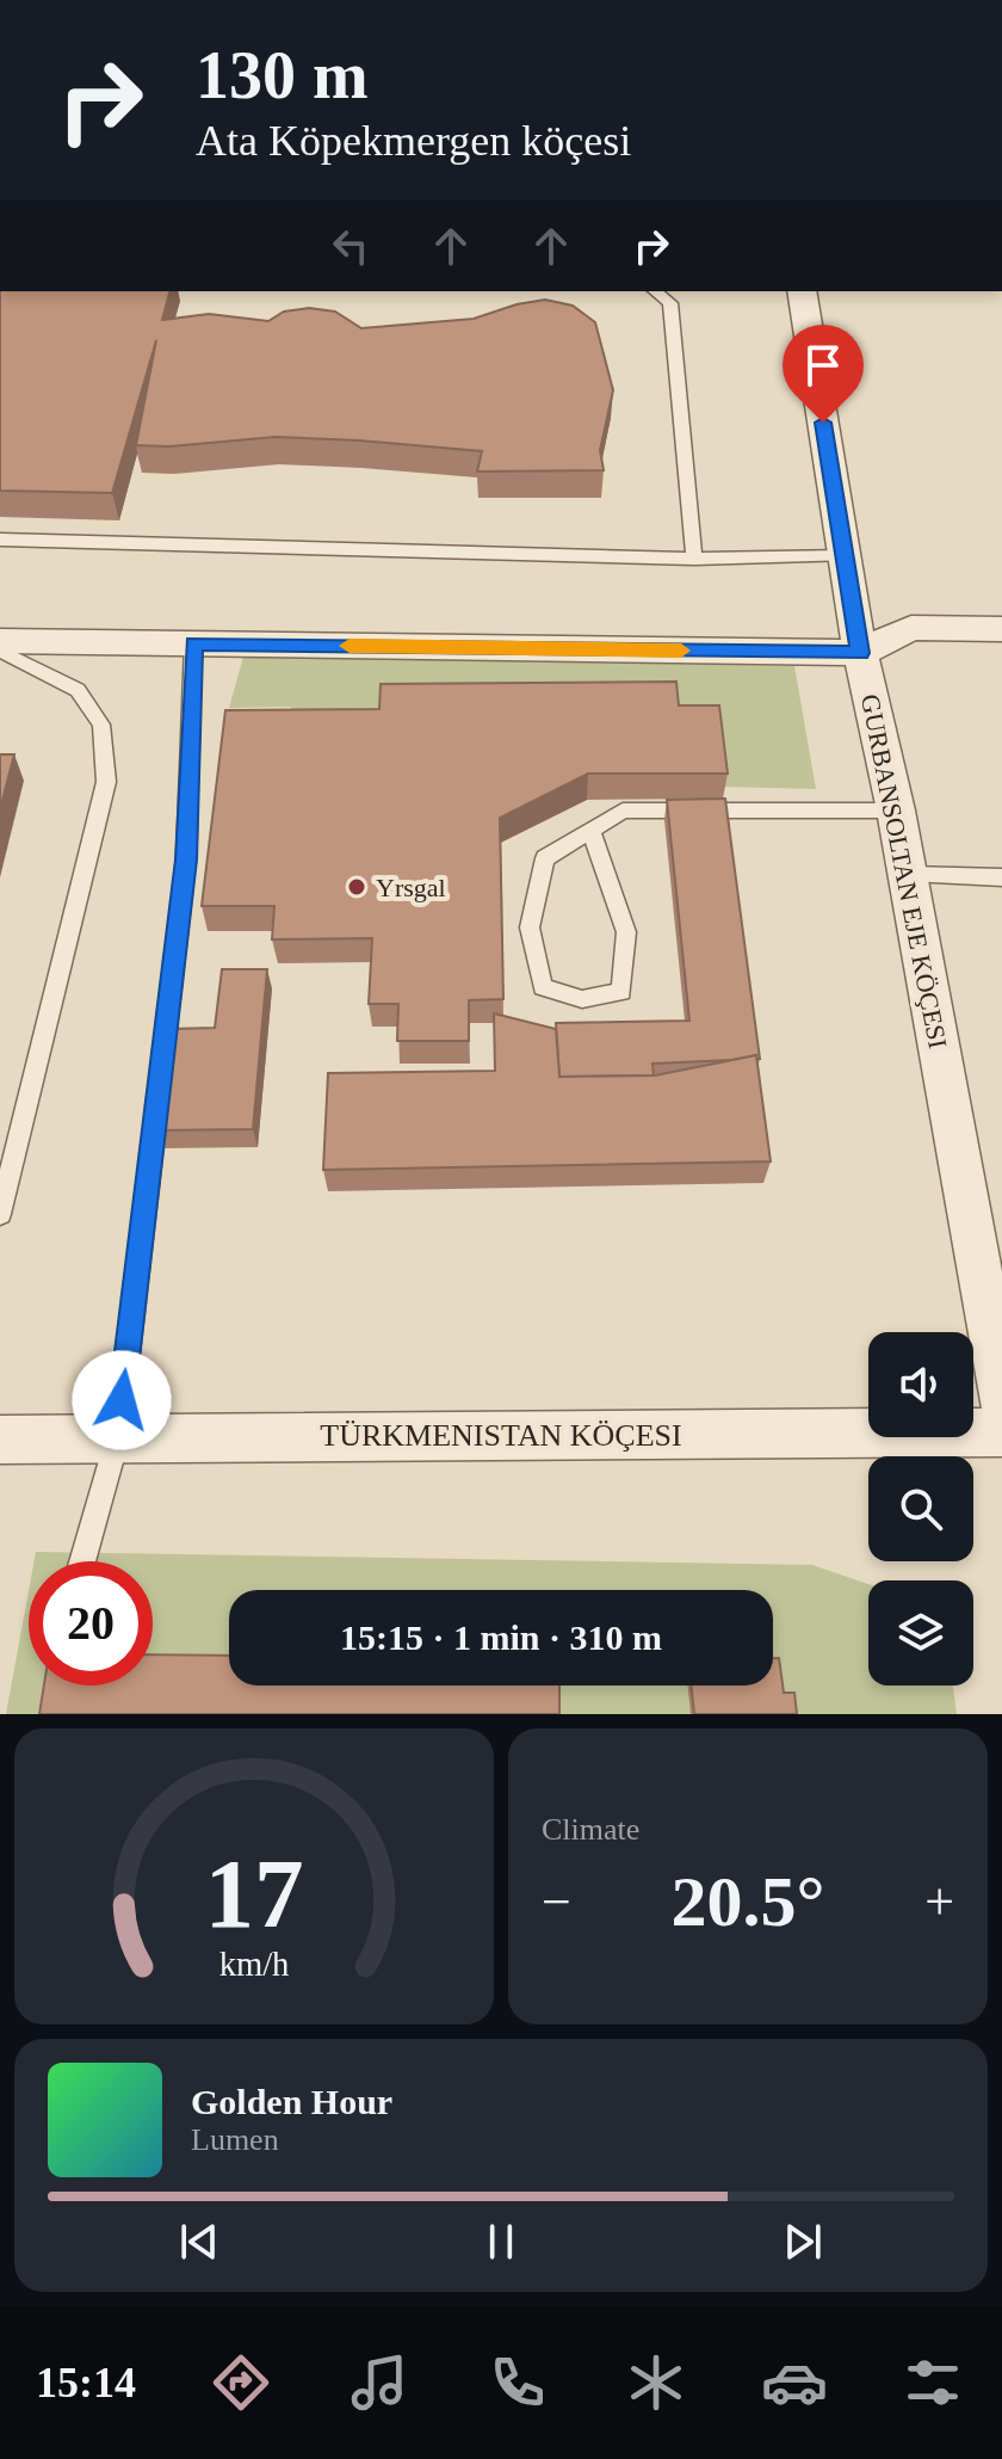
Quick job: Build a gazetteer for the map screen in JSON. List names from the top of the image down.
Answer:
{
  "streets": {
    "street": ["GURBANSOLTAN EJE KÖÇESI", "TÜRKMENISTAN KÖÇESI"]
  },
  "places": ["Yrsgal"],
  "page": {
    "turn": ["130 m", "Ata Köpekmergen köçesi"],
    "limit": "20",
    "trip": "15:15 · 1 min · 310 m",
    "tile": "Climate",
    "heat": ["−", "20.5°", "+"],
    "song": ["Golden Hour", "Lumen"],
    "tabs": "15:14",
    "gauge": ["17", "km/h"]
  }
}
